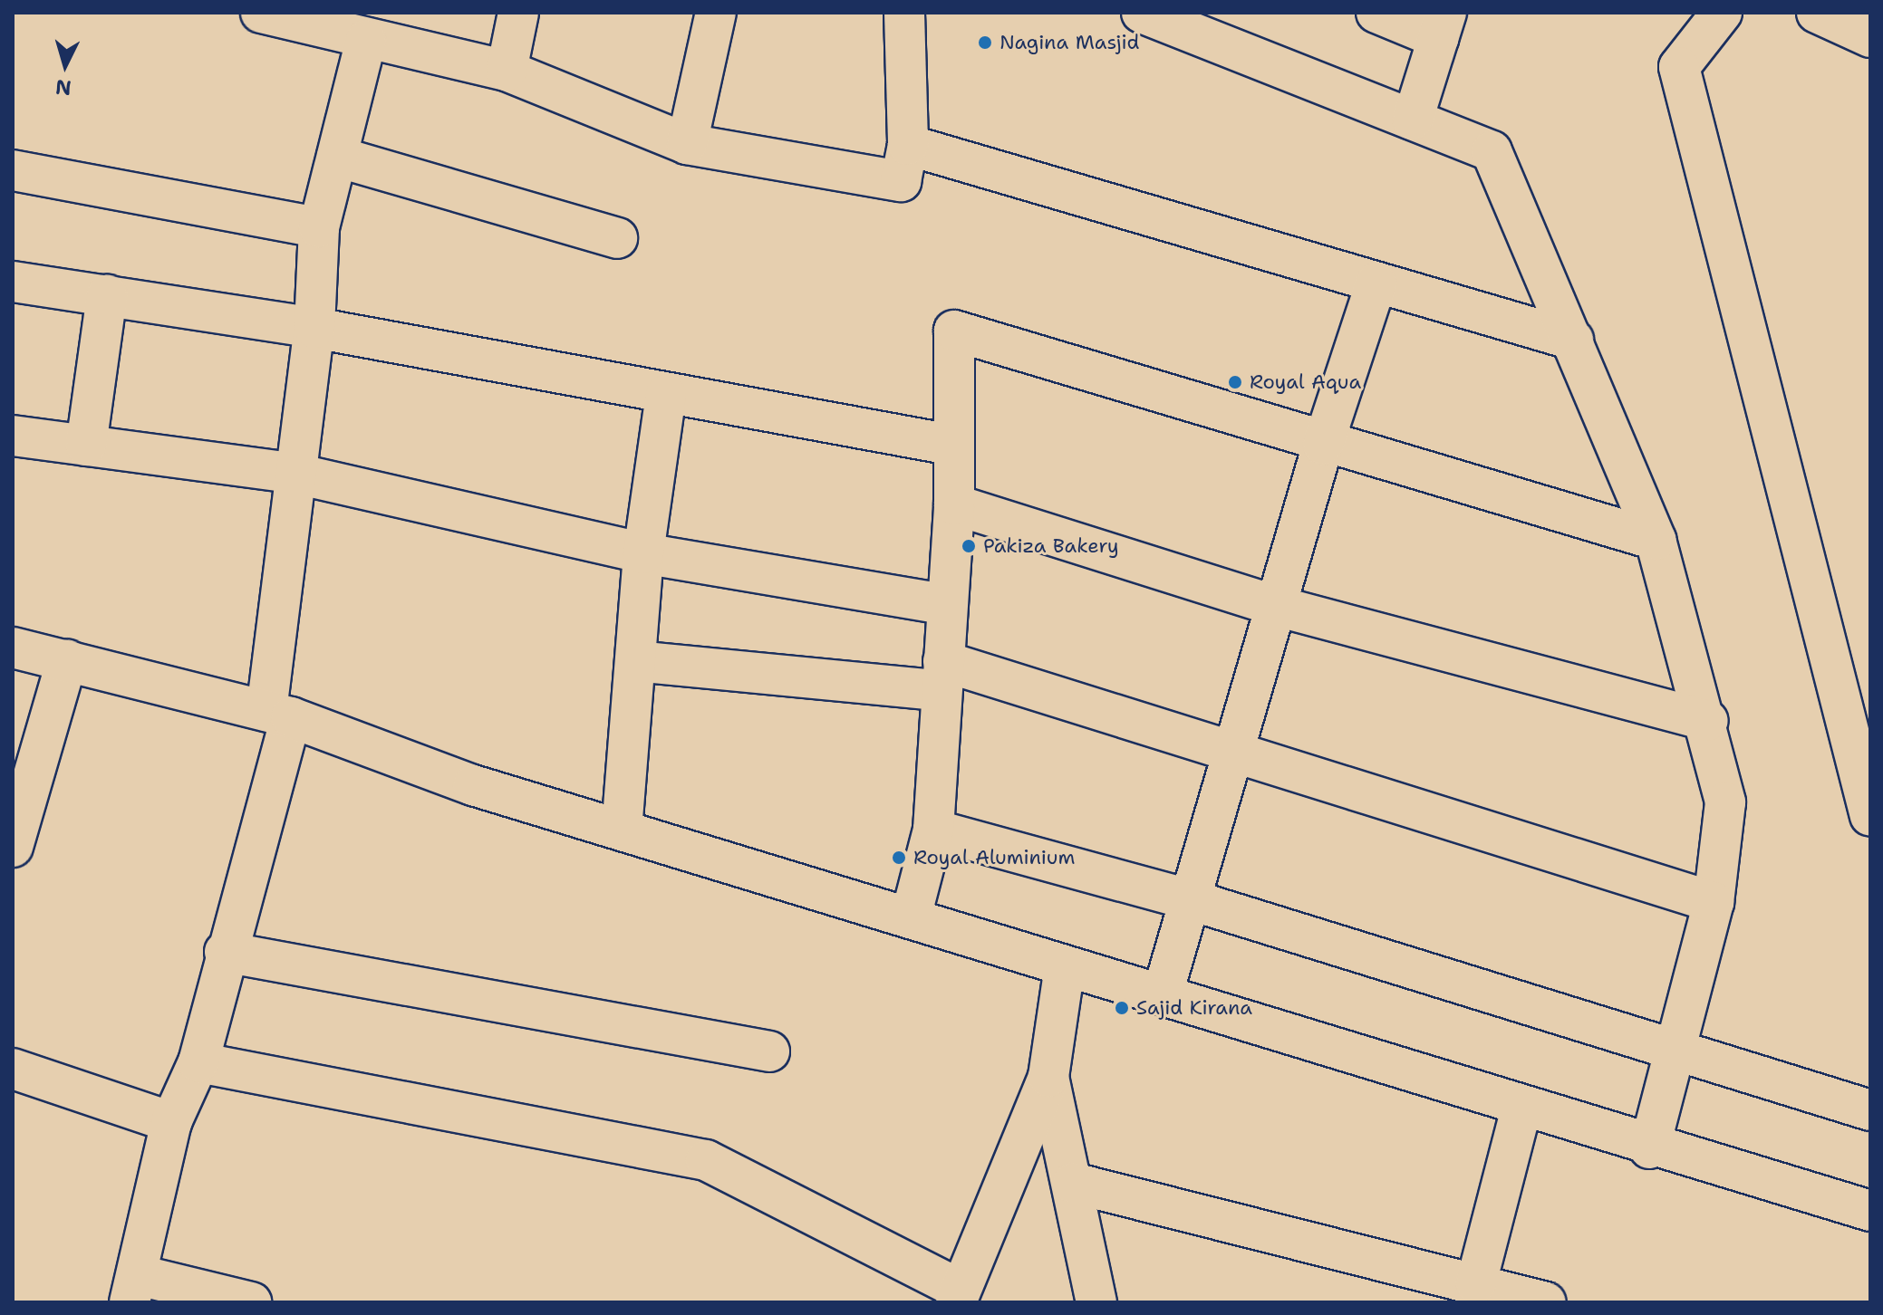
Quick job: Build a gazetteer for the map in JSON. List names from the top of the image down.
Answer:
{
  "places": [
    "Nagina Masjid",
    "Royal Aqua",
    "Pakiza Bakery",
    "Royal Aluminium",
    "Sajid Kirana"
  ],
  "north": "bottom"
}
